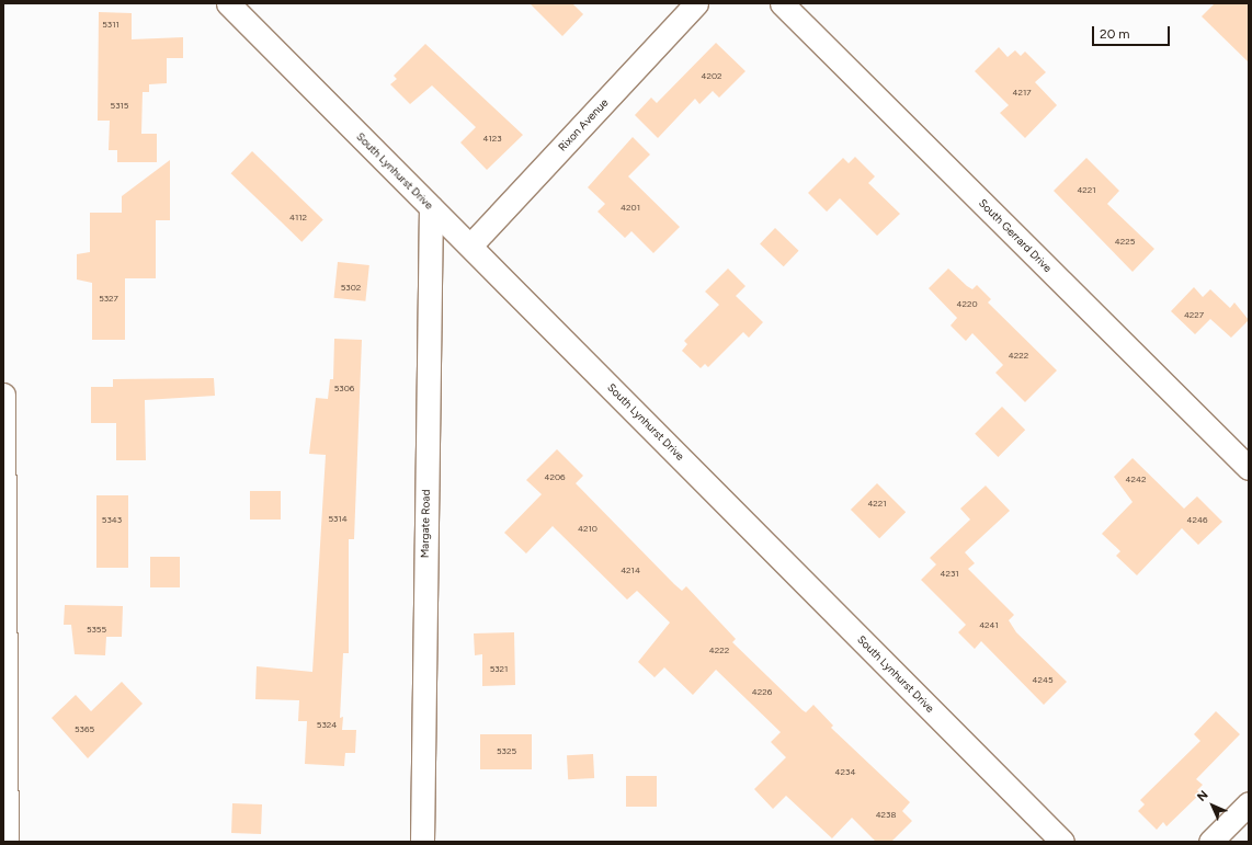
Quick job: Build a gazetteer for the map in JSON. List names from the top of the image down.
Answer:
{
  "streets": {
    "street": [
      "Rixon Avenue",
      "South Lynhurst Drive",
      "South Gerrard Drive",
      "Margate Road"
    ]
  },
  "crossings": [
    ["Rixon Avenue", "South Lynhurst Drive"],
    ["South Lynhurst Drive", "Margate Road"]
  ],
  "house_numbers": [
    "5311",
    "4202",
    "4217",
    "5315",
    "4123",
    "4221",
    "4201",
    "4112",
    "4225",
    "5302",
    "5327",
    "4220",
    "4227",
    "4222",
    "5306",
    "4206",
    "4242",
    "4221",
    "5314",
    "5343",
    "4246",
    "4210",
    "4214",
    "4231",
    "4241",
    "5355",
    "4222",
    "5321",
    "4245",
    "4226",
    "5324",
    "5365",
    "5325",
    "4234",
    "4238"
  ],
  "scale_bar": "20 m",
  "north": "top left"
}
